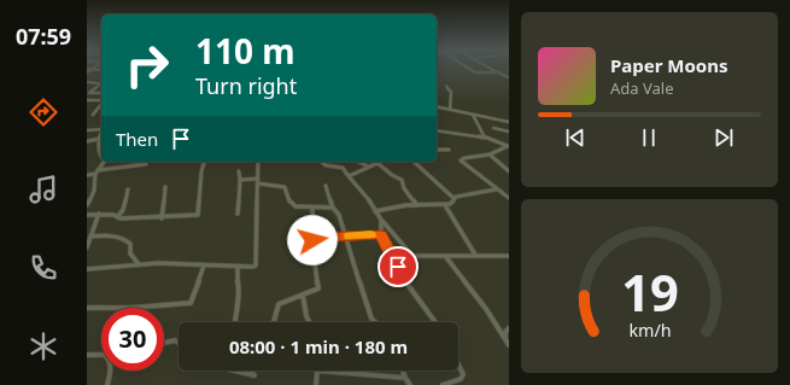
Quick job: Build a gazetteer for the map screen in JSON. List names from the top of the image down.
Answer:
{
  "page": {
    "tabs": "07:59",
    "turn": ["110 m", "Turn right"],
    "song": ["Paper Moons", "Ada Vale"],
    "then": "Then",
    "limit": "30",
    "trip": "08:00 · 1 min · 180 m",
    "gauge": ["19", "km/h"]
  }
}
